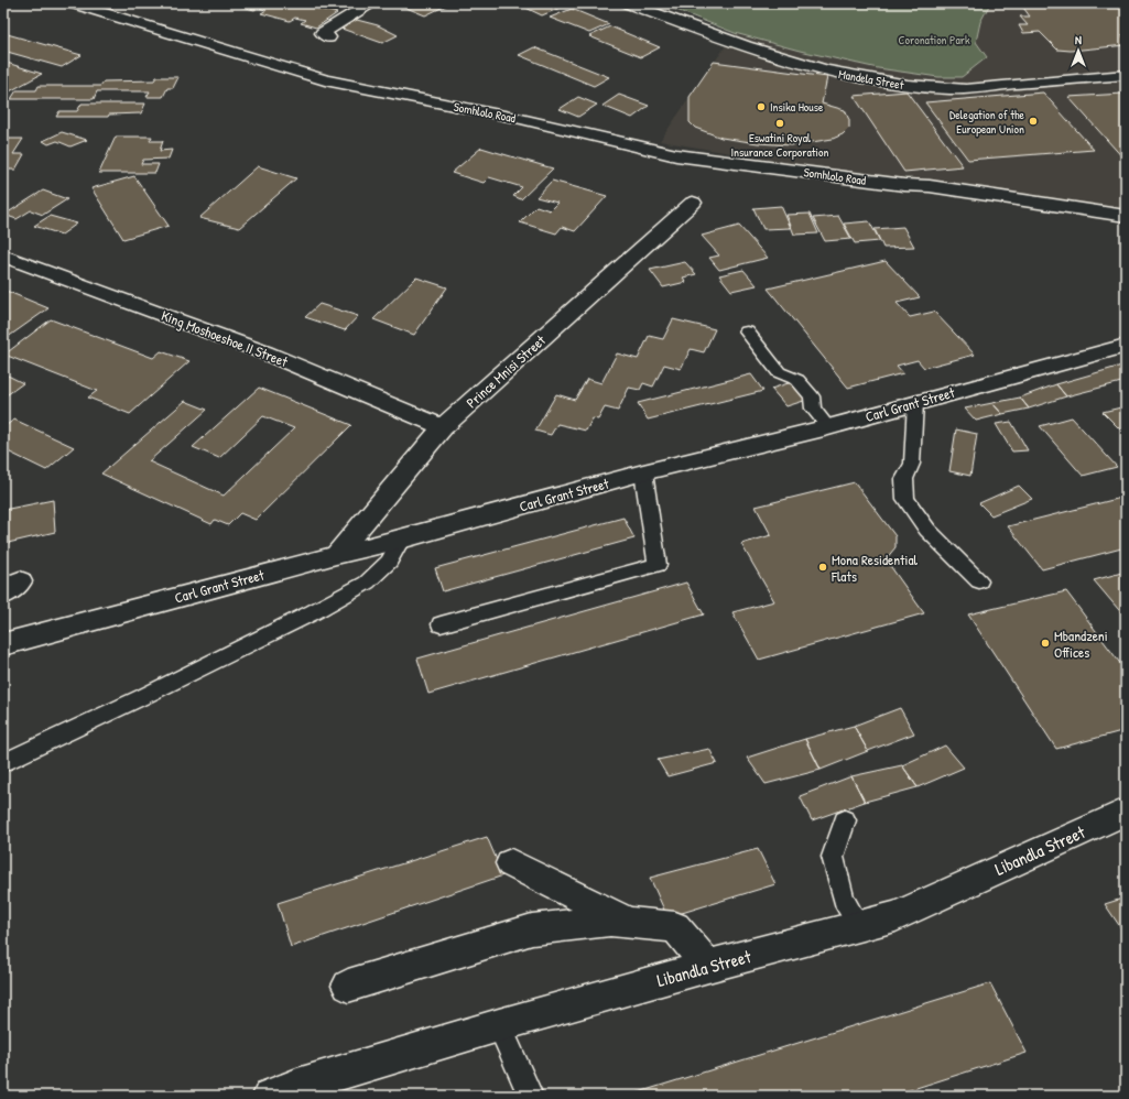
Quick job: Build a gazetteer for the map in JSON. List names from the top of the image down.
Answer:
{
  "streets": {
    "street": [
      "Mandela Street",
      "Somhlolo Road",
      "King Moshoeshoe II Street",
      "Prince Mnisi Street",
      "Carl Grant Street",
      "Libandla Street"
    ]
  },
  "crossings": [
    ["King Moshoeshoe II Street", "Prince Mnisi Street"],
    ["Prince Mnisi Street", "Carl Grant Street"]
  ],
  "parks": ["Coronation Park"],
  "places": [
    "Insika House",
    "Delegation of the European Union",
    "Eswatini Royal Insurance Corporation",
    "Mona Residential Flats",
    "Mbandzeni Offices"
  ],
  "north": "top"
}
